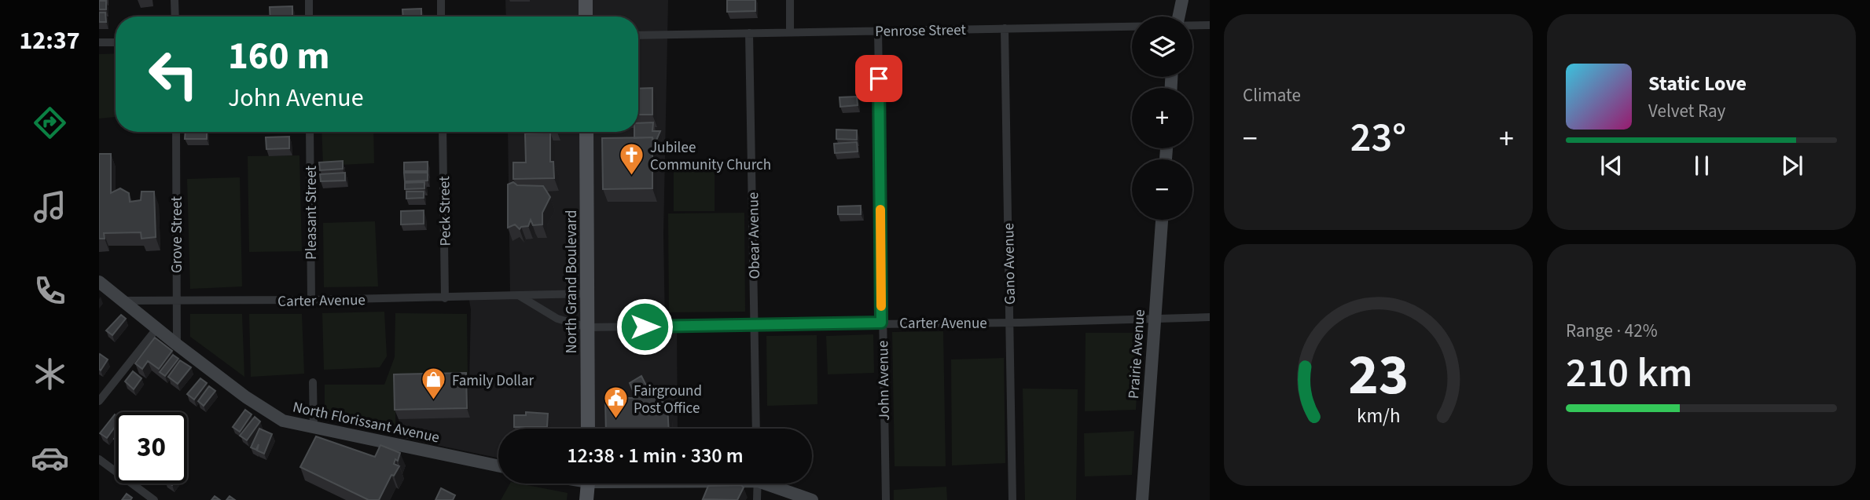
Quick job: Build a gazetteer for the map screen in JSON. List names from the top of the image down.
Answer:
{
  "streets": {
    "main road": ["North Grand Boulevard", "Prairie Avenue", "North Florissant Avenue"],
    "street": [
      "Penrose Street",
      "Peck Street",
      "Pleasant Street",
      "Grove Street",
      "Obear Avenue",
      "Gano Avenue",
      "Carter Avenue",
      "John Avenue"
    ]
  },
  "crossings": [
    ["Penrose Street", "Obear Avenue"],
    ["Penrose Street", "Gano Avenue"],
    ["Penrose Street", "John Avenue"],
    ["Peck Street", "Carter Avenue"],
    ["Pleasant Street", "Carter Avenue"],
    ["Grove Street", "Carter Avenue"],
    ["Grove Street", "North Florissant Avenue"],
    ["Obear Avenue", "Carter Avenue"],
    ["Gano Avenue", "Carter Avenue"],
    ["North Grand Boulevard", "Carter Avenue"],
    ["Carter Avenue", "Prairie Avenue"],
    ["Carter Avenue", "John Avenue"],
    ["Carter Avenue", "North Florissant Avenue"]
  ],
  "places": {
    "church": ["Jubilee Community Church"],
    "shop": ["Family Dollar"],
    "public building": ["Fairground Post Office"]
  },
  "page": {
    "tabs": "12:37",
    "tile": [
      "Climate",
      ["Range · 42%", "210 km"]
    ],
    "map_buttons": ["+", "−"],
    "turn": ["160 m", "John Avenue"],
    "song": ["Static Love", "Velvet Ray"],
    "heat": ["−", "23°", "+"],
    "limit": "30",
    "trip": "12:38 · 1 min · 330 m",
    "gauge": ["23", "km/h"]
  }
}
